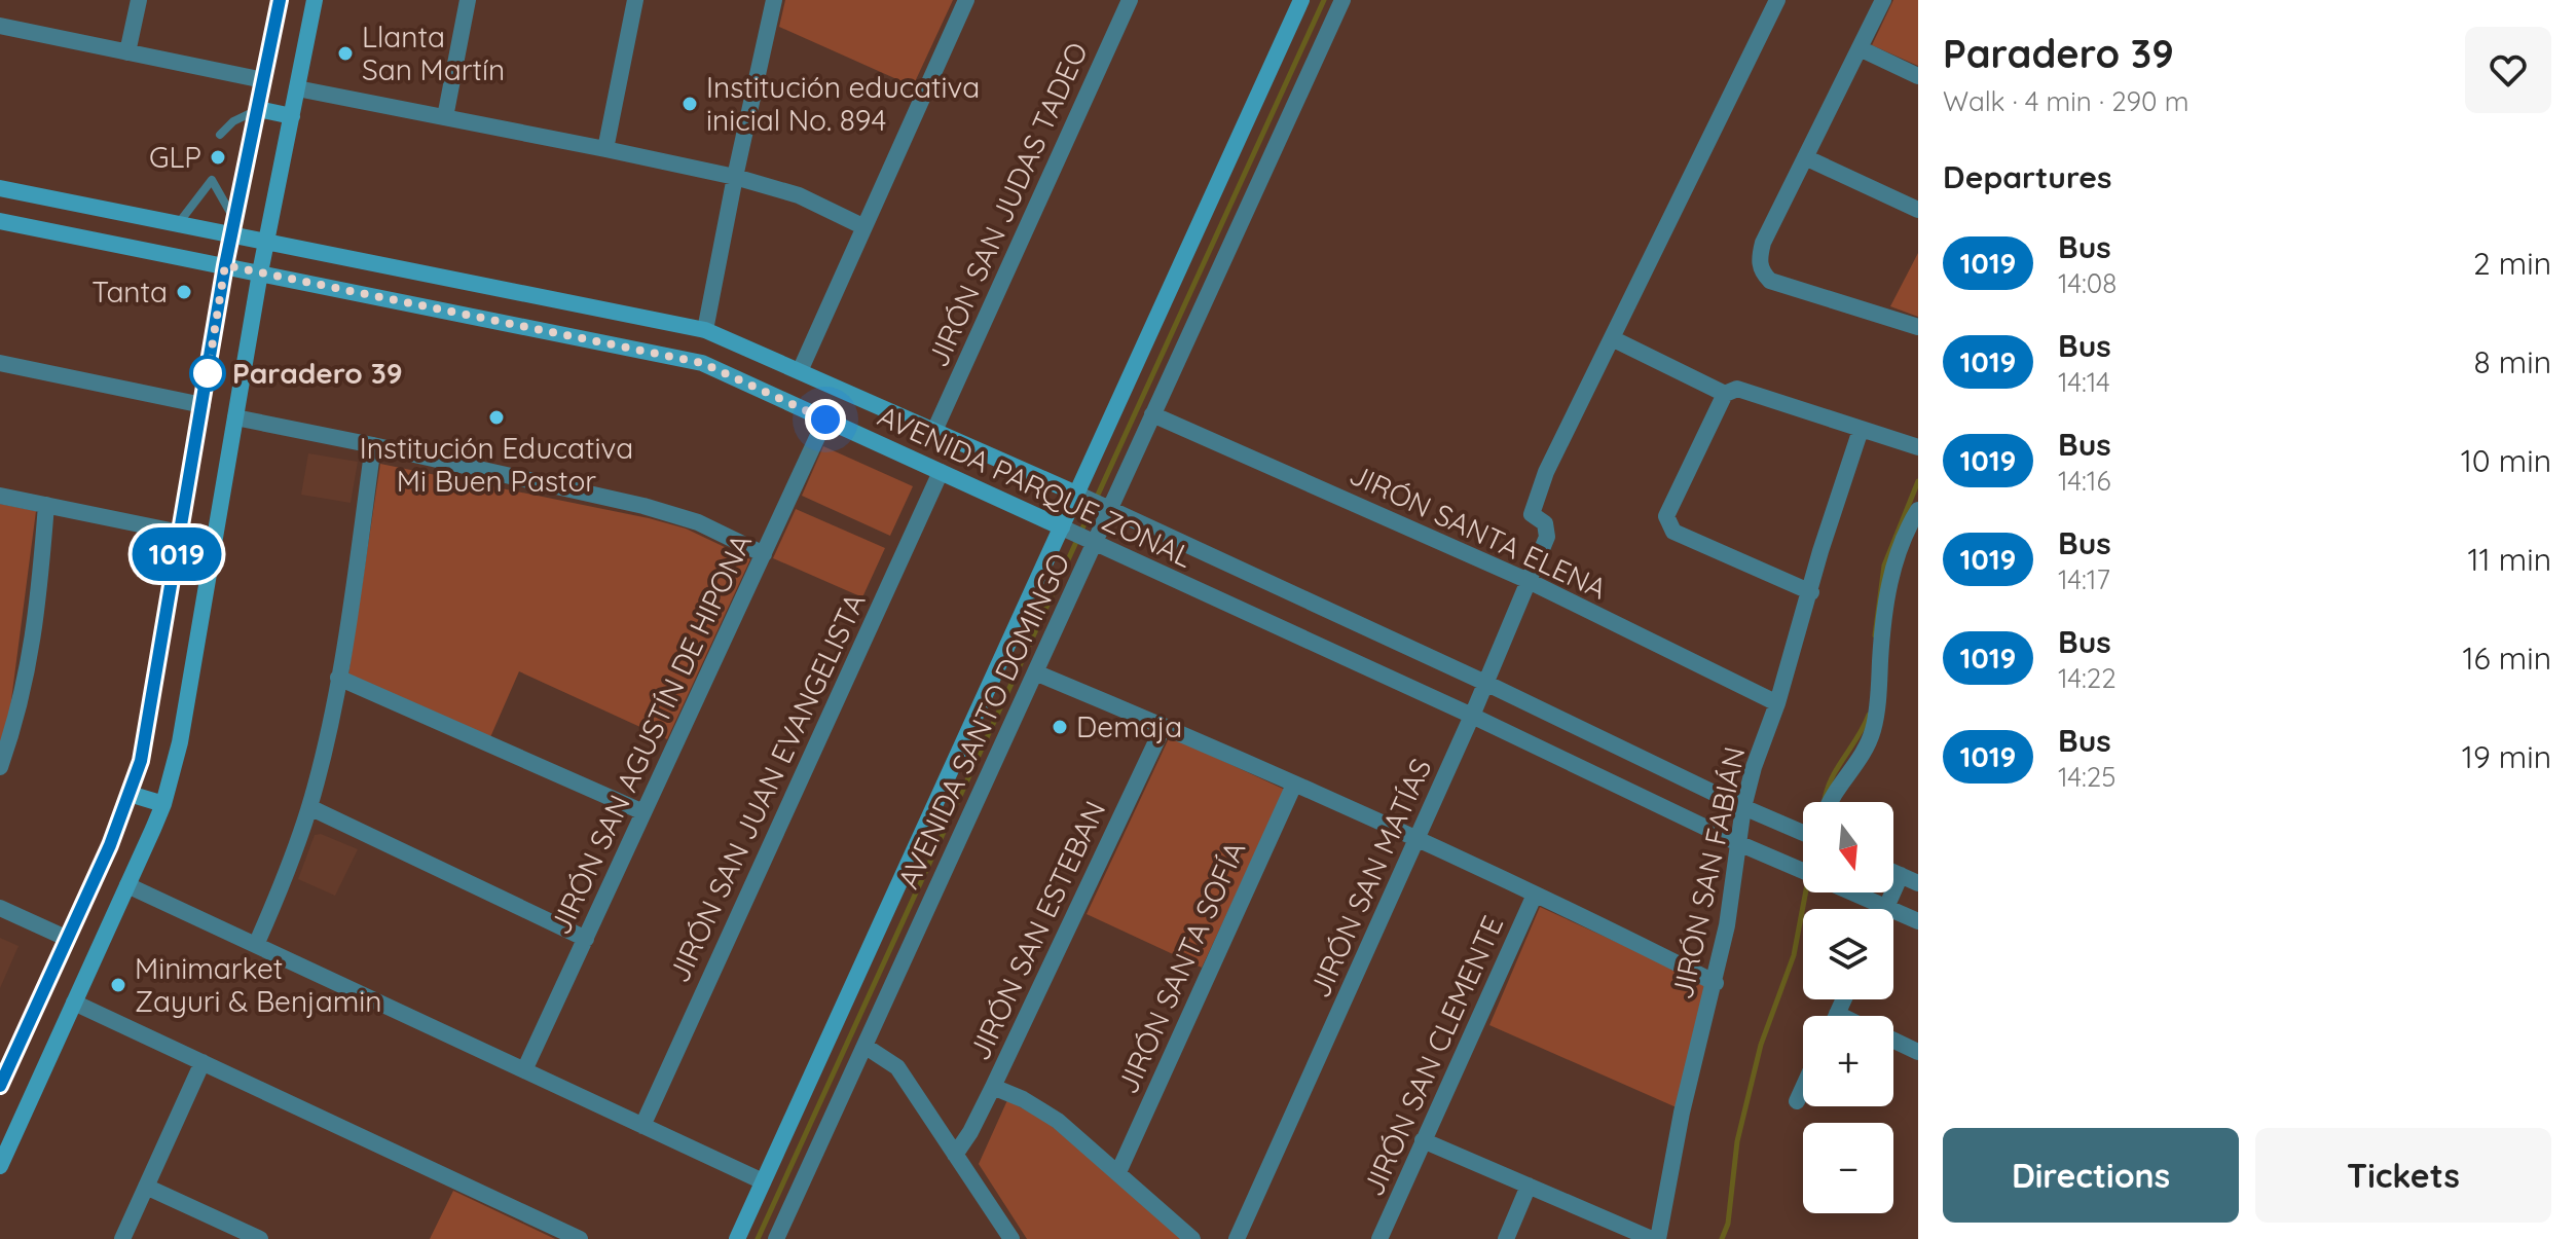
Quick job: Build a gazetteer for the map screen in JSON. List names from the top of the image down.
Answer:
{
  "streets": {
    "main road": ["AVENIDA PARQUE ZONAL", "AVENIDA SANTO DOMINGO"],
    "street": [
      "JIRÓN SAN JUDAS TADEO",
      "JIRÓN SANTA ELENA",
      "JIRÓN SAN AGUSTÍN DE HIPONA",
      "JIRÓN SAN JUAN EVANGELISTA",
      "JIRÓN SAN FABIÁN",
      "JIRÓN SAN MATÍAS",
      "JIRÓN SAN ESTEBAN",
      "JIRÓN SANTA SOFÍA",
      "JIRÓN SAN CLEMENTE"
    ]
  },
  "crossings": [
    ["JIRÓN SAN JUDAS TADEO", "AVENIDA PARQUE ZONAL"],
    ["AVENIDA PARQUE ZONAL", "AVENIDA SANTO DOMINGO"],
    ["AVENIDA PARQUE ZONAL", "JIRÓN SAN AGUSTÍN DE HIPONA"],
    ["AVENIDA PARQUE ZONAL", "JIRÓN SAN JUAN EVANGELISTA"],
    ["AVENIDA PARQUE ZONAL", "JIRÓN SAN FABIÁN"],
    ["AVENIDA PARQUE ZONAL", "JIRÓN SAN MATÍAS"],
    ["JIRÓN SANTA ELENA", "AVENIDA SANTO DOMINGO"],
    ["JIRÓN SANTA ELENA", "JIRÓN SAN FABIÁN"],
    ["JIRÓN SANTA ELENA", "JIRÓN SAN MATÍAS"]
  ],
  "places": [
    "Llanta San Martín",
    "Institución educativa inicial No. 894",
    "GLP",
    "Tanta",
    "Paradero 39",
    "Institución Educativa Mi Buen Pastor",
    "Demaja",
    "Minimarket Zayuri & Benjamin"
  ],
  "lines": ["bus line 1019"],
  "north": "bottom",
  "page": {
    "on_map": "1019",
    "heading": [
      ["Paradero 39", "Walk · 4 min · 290 m"],
      "Departures"
    ],
    "list": [
      {
        "mark": "1019",
        "name": "Bus",
        "note": "14:08",
        "value": "2 min"
      },
      {
        "mark": "1019",
        "name": "Bus",
        "note": "14:14",
        "value": "8 min"
      },
      {
        "mark": "1019",
        "name": "Bus",
        "note": "14:16",
        "value": "10 min"
      },
      {
        "mark": "1019",
        "name": "Bus",
        "note": "14:17",
        "value": "11 min"
      },
      {
        "mark": "1019",
        "name": "Bus",
        "note": "14:22",
        "value": "16 min"
      },
      {
        "mark": "1019",
        "name": "Bus",
        "note": "14:25",
        "value": "19 min"
      }
    ],
    "map_buttons": ["+", "−"],
    "buttons": ["Directions", "Tickets"]
  }
}
